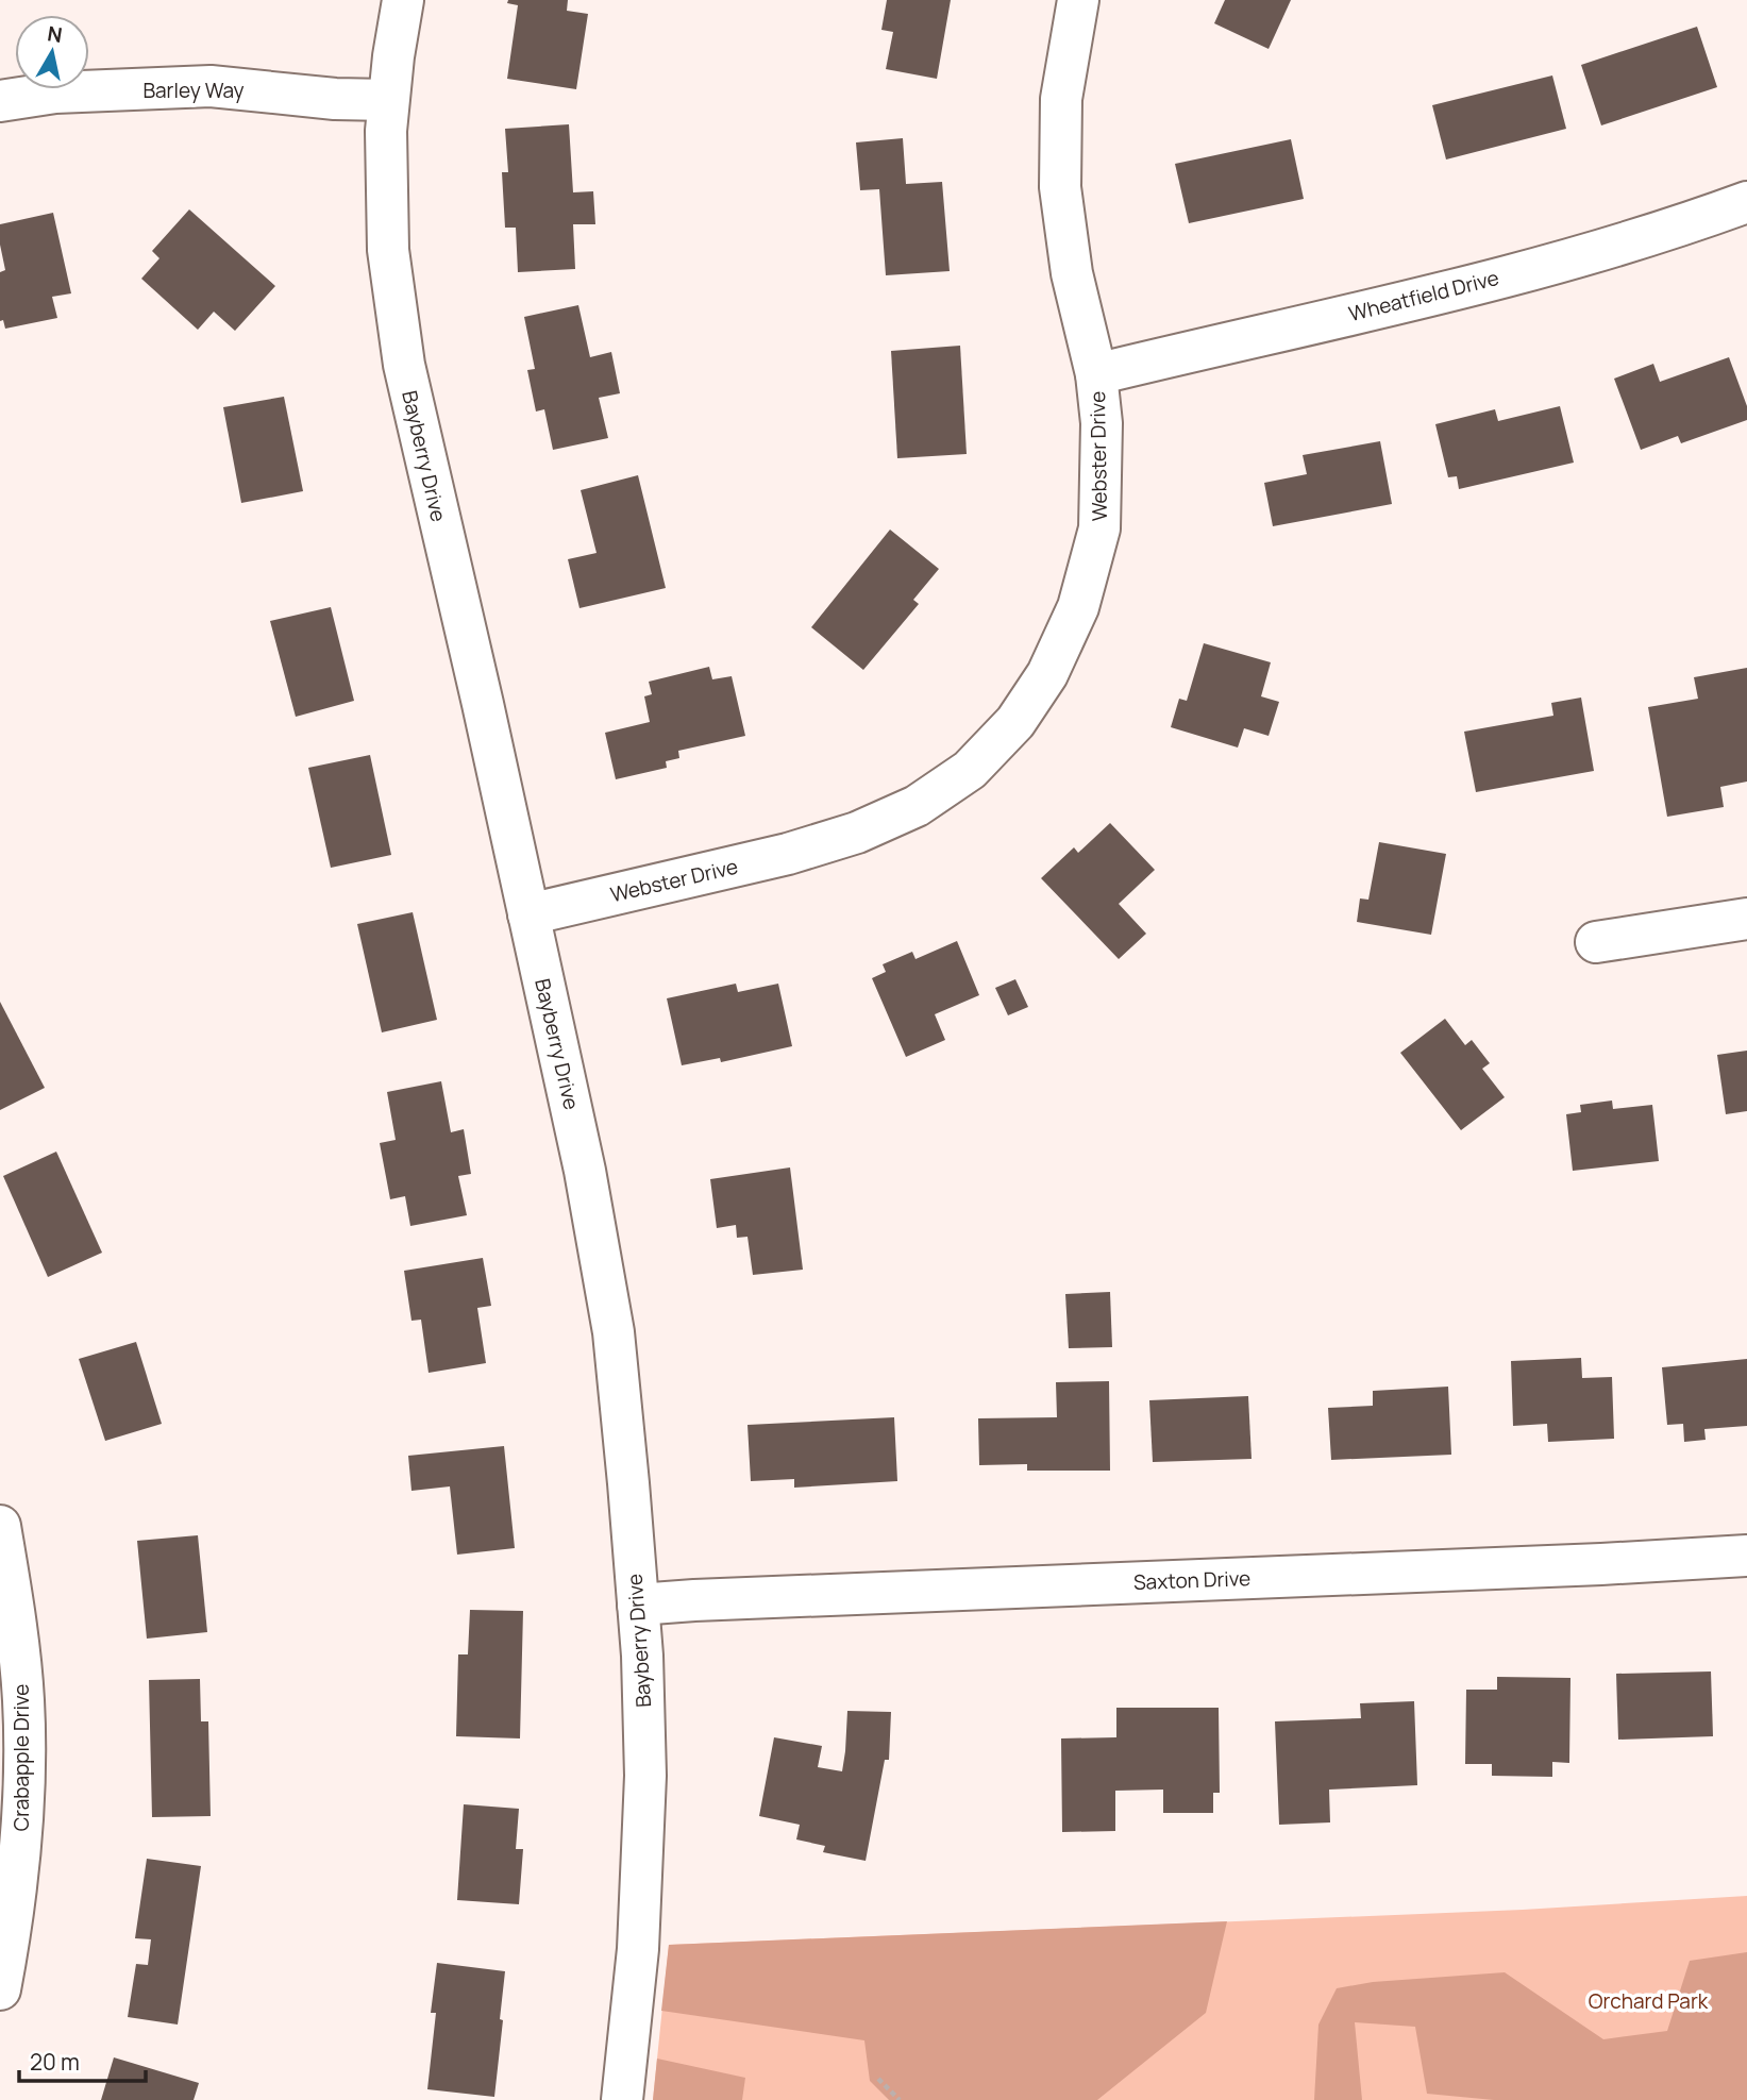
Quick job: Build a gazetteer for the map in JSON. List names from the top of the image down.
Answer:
{
  "streets": {
    "street": [
      "Barley Way",
      "Wheatfield Drive",
      "Bayberry Drive",
      "Webster Drive",
      "Saxton Drive",
      "Crabapple Drive"
    ]
  },
  "crossings": [
    ["Barley Way", "Bayberry Drive"],
    ["Wheatfield Drive", "Webster Drive"],
    ["Bayberry Drive", "Webster Drive"],
    ["Bayberry Drive", "Saxton Drive"]
  ],
  "parks": ["Orchard Park"],
  "scale_bar": "20 m",
  "north": "top"
}
